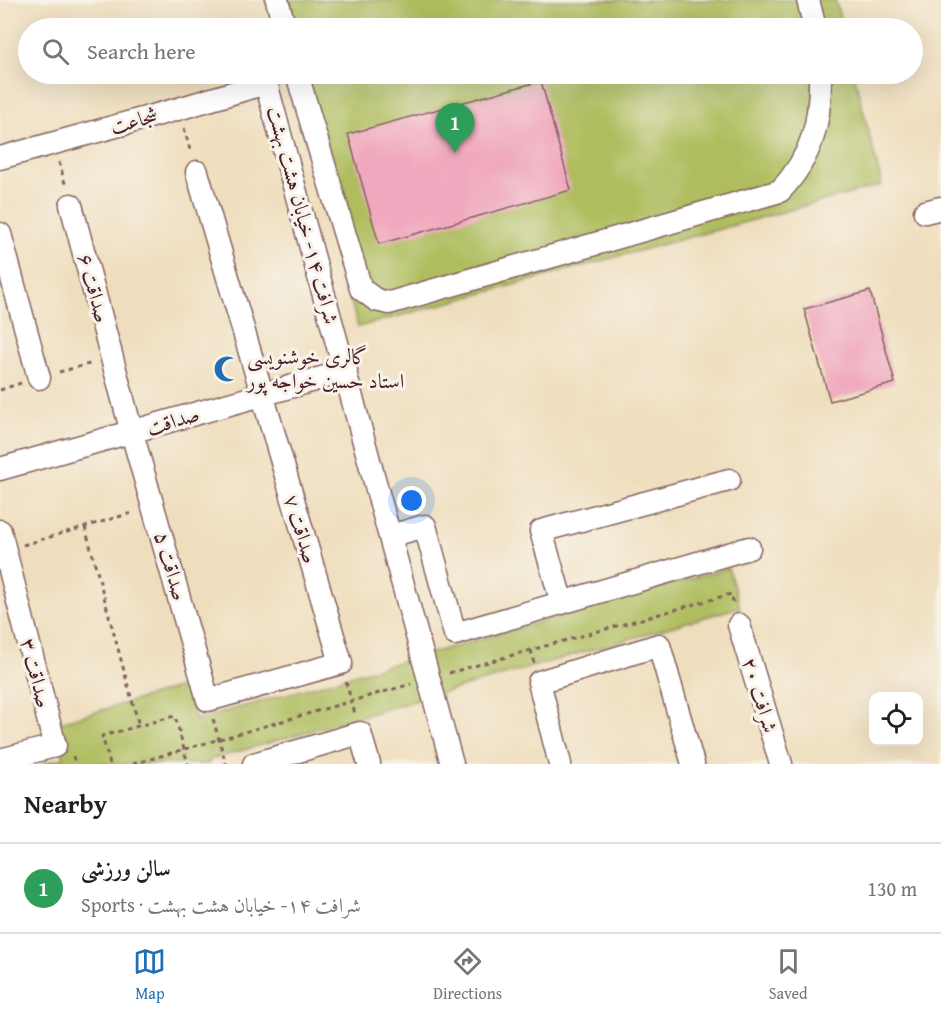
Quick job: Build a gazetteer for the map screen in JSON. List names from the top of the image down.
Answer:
{
  "streets": {
    "street": [
      "شجاعت",
      "شرافت ۱۴- خیابان هشت بهشت",
      "صداقت ۶",
      "صداقت",
      "صداقت ۷",
      "صداقت ۵",
      "صداقت ۳",
      "شرافت ۲۰"
    ]
  },
  "crossings": [
    ["شرافت ۱۴- خیابان هشت بهشت", "صداقت"],
    ["صداقت ۶", "صداقت"],
    ["صداقت ۶", "صداقت ۵"],
    ["صداقت", "صداقت ۷"],
    ["صداقت", "صداقت ۵"]
  ],
  "places": {
    "mosque": ["گالری خوشنویسی استاد حسین خواجه پور"]
  },
  "page": {
    "search": "Search here",
    "pins": "1",
    "heading": "Nearby",
    "list": [
      {
        "mark": "1",
        "name": "سالن ورزشی",
        "note": "Sports · شرافت ۱۴- خیابان هشت بهشت",
        "value": "130 m"
      }
    ],
    "nav": ["Map", "Directions", "Saved"]
  }
}
